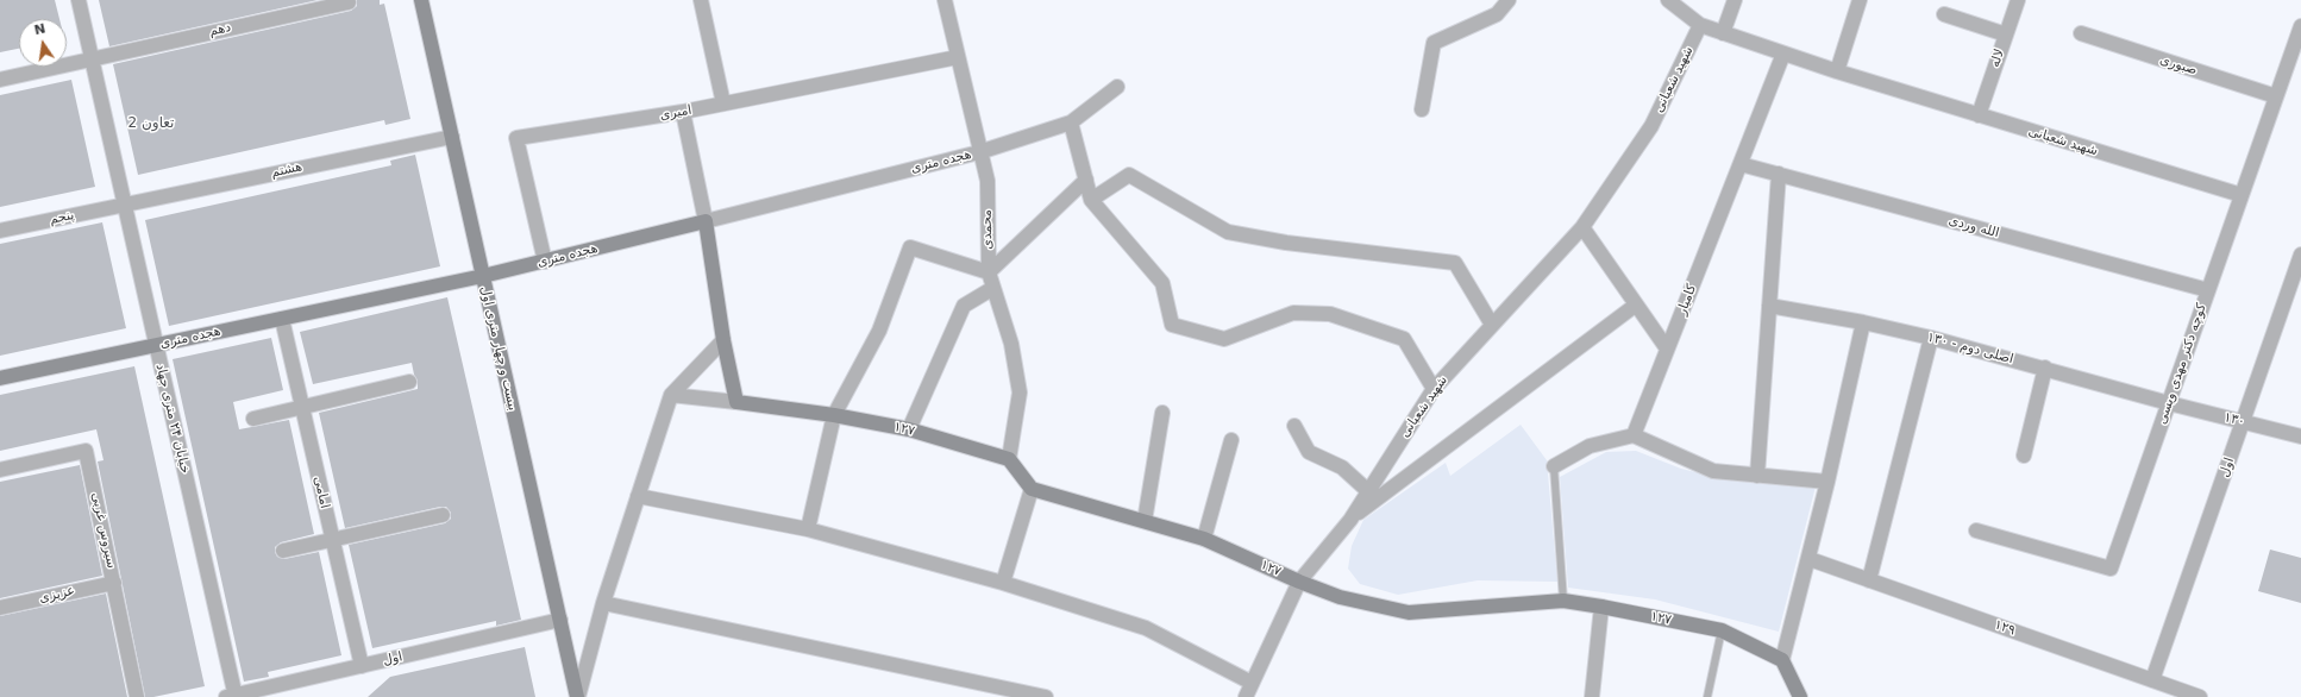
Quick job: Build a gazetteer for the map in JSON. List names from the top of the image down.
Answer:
{
  "streets": {
    "street": [
      "دهم",
      "لاله",
      "صبوری",
      "شهید شعبانی",
      "امیری",
      "هجده متری",
      "هشتم",
      "پنجم",
      "الله وردی",
      "محمدی",
      "کامیار",
      "بیست و چهار متری اول",
      "اصلی دوم - ۱۳۰",
      "کوچه دکتر مهدی ویسی",
      "خیابان ۲۴ متری جهاد",
      "۱۳۰",
      "۱۲۷",
      "اول",
      "امامی",
      "سیروس غربی",
      "عزیزی",
      "۱۲۹"
    ]
  },
  "crossings": [
    ["دهم", "خیابان ۲۴ متری جهاد"],
    ["لاله", "شهید شعبانی"],
    ["صبوری", "کوچه دکتر مهدی ویسی"],
    ["شهید شعبانی", "کامیار"],
    ["شهید شعبانی", "کوچه دکتر مهدی ویسی"],
    ["شهید شعبانی", "۱۲۷"],
    ["امیری", "هجده متری"],
    ["امیری", "محمدی"],
    ["هجده متری", "محمدی"],
    ["هجده متری", "بیست و چهار متری اول"],
    ["هجده متری", "خیابان ۲۴ متری جهاد"],
    ["هجده متری", "امامی"],
    ["هشتم", "پنجم"],
    ["هشتم", "بیست و چهار متری اول"],
    ["هشتم", "خیابان ۲۴ متری جهاد"],
    ["پنجم", "خیابان ۲۴ متری جهاد"],
    ["الله وردی", "کامیار"],
    ["الله وردی", "کوچه دکتر مهدی ویسی"],
    ["محمدی", "۱۲۷"],
    ["بیست و چهار متری اول", "اول"],
    ["اصلی دوم - ۱۳۰", "کوچه دکتر مهدی ویسی"],
    ["اصلی دوم - ۱۳۰", "۱۳۰"],
    ["کوچه دکتر مهدی ویسی", "۱۳۰"],
    ["خیابان ۲۴ متری جهاد", "اول"],
    ["۱۳۰", "اول"],
    ["اول", "امامی"],
    ["اول", "۱۲۹"],
    ["سیروس غربی", "عزیزی"]
  ],
  "districts": ["تعاون 2"],
  "north": "top"
}
